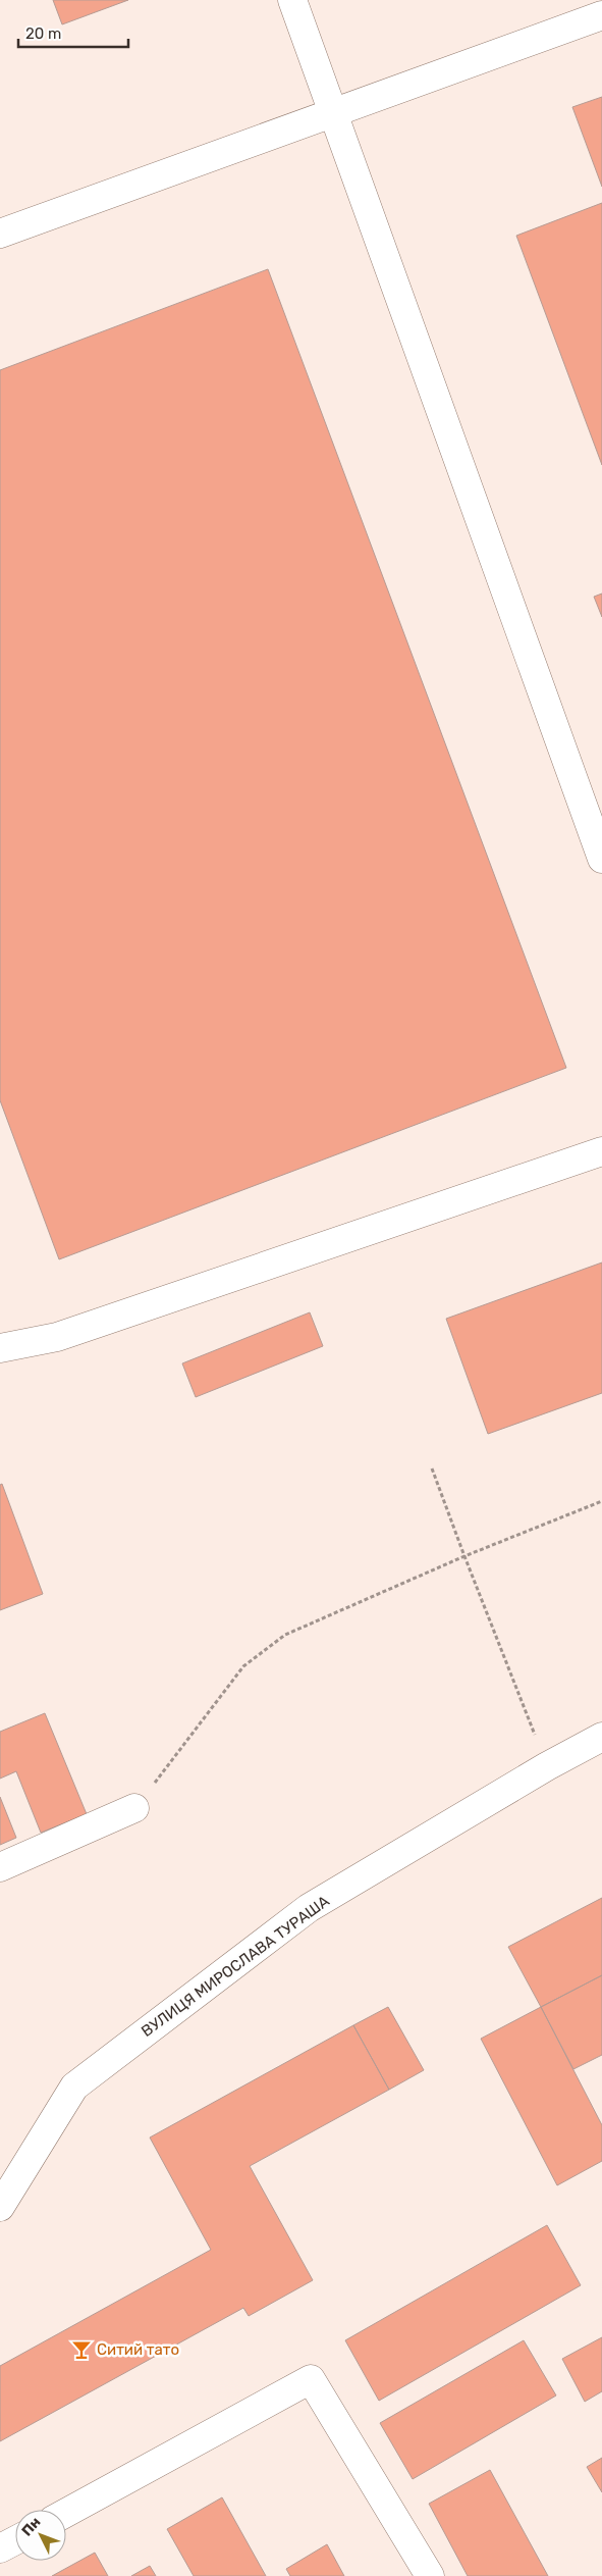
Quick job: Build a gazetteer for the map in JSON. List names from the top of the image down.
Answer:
{
  "streets": {
    "street": ["ВУЛИЦЯ МИРОСЛАВА ТУРАША"]
  },
  "places": {
    "bar": ["Ситий тато"]
  },
  "scale_bar": "20 m",
  "north": "top left"
}
